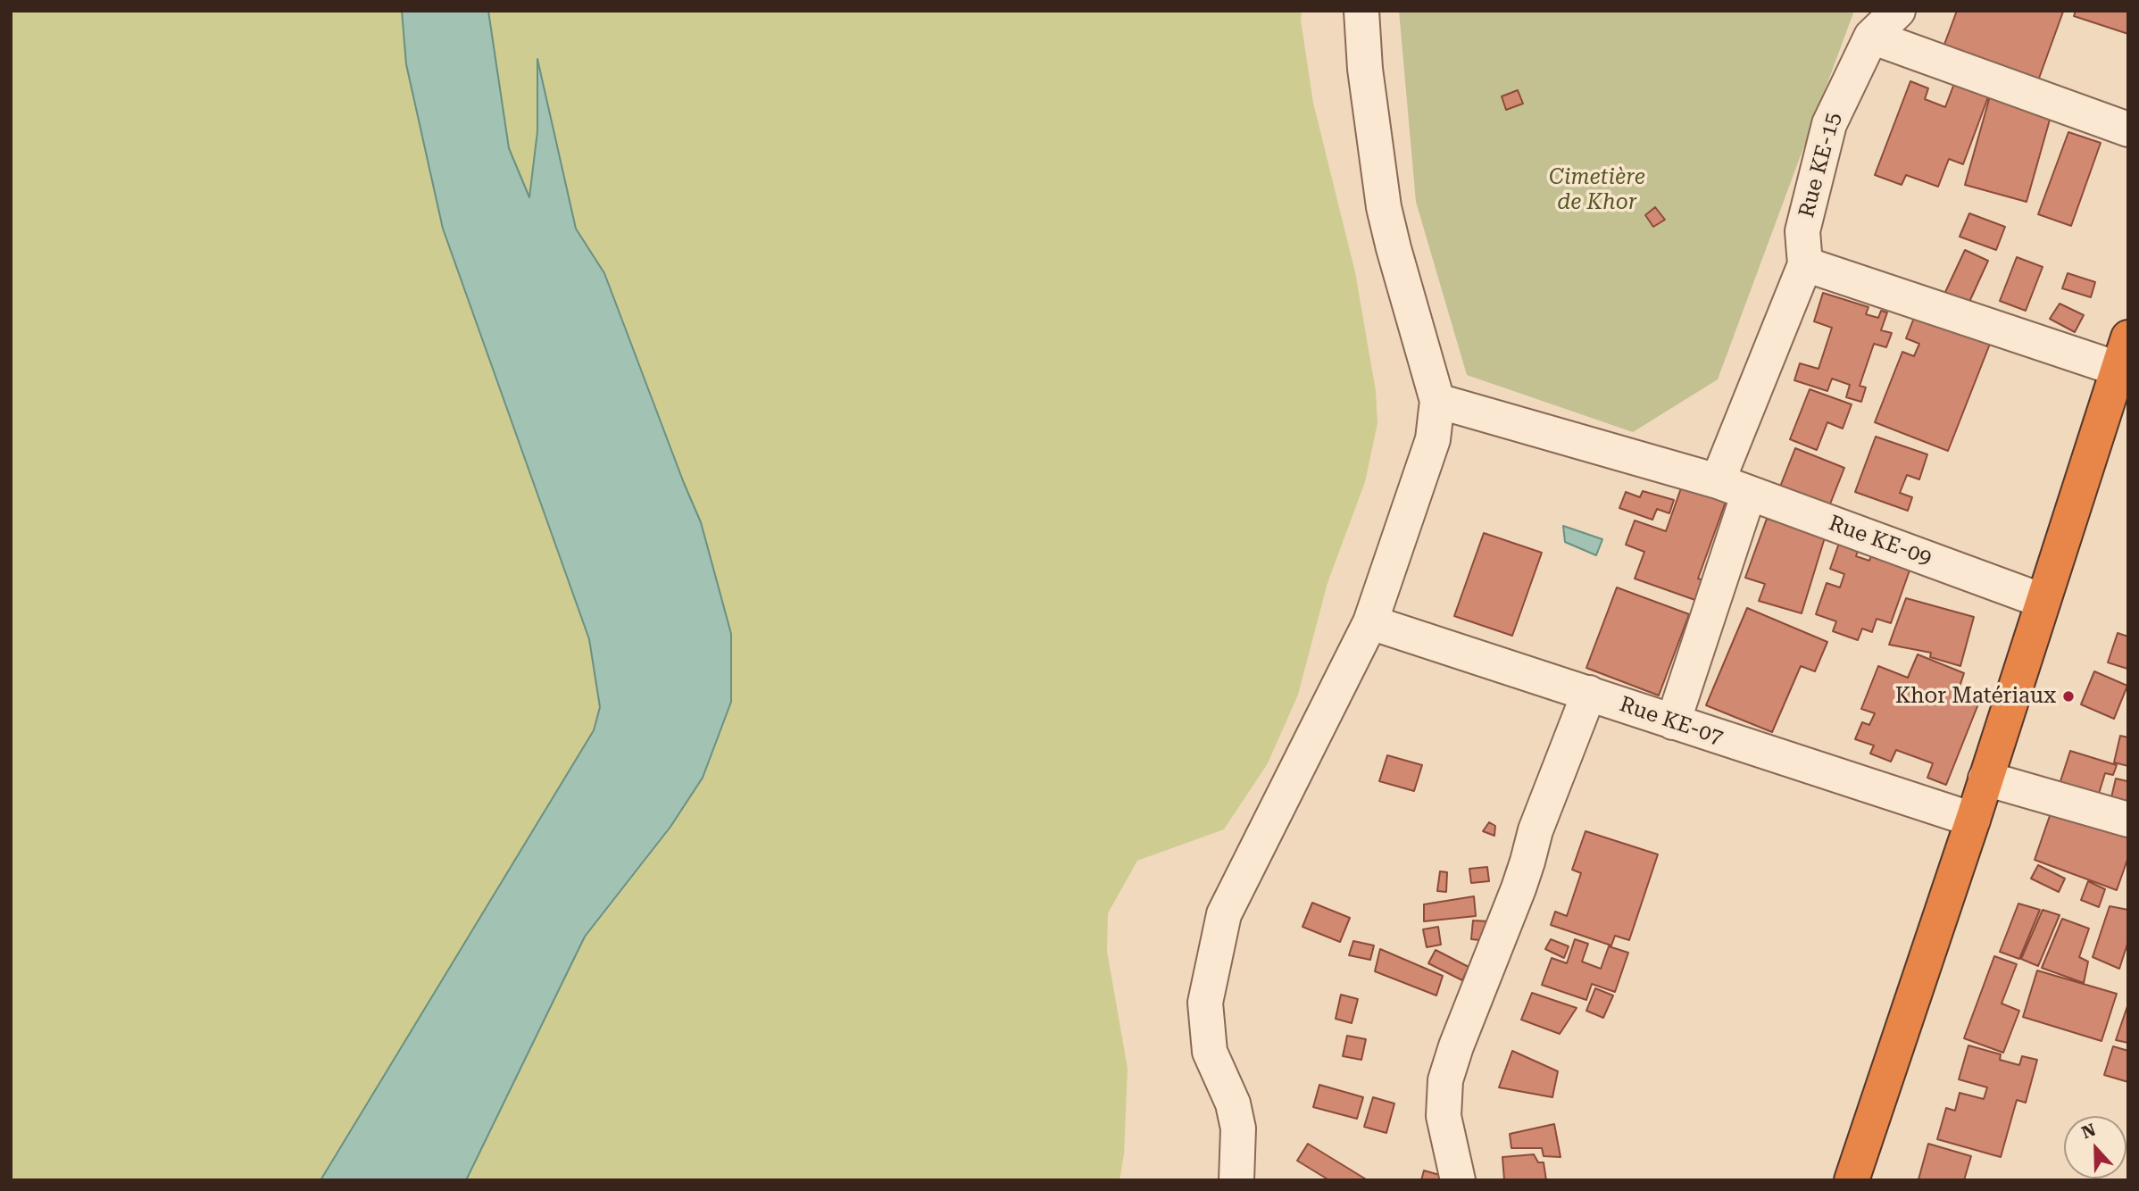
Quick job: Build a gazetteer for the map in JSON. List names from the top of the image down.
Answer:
{
  "streets": {
    "street": ["Rue KE-15", "Rue KE-09", "Rue KE-07"]
  },
  "parks": ["Cimetière de Khor"],
  "places": ["Khor Matériaux"],
  "north": "top"
}
